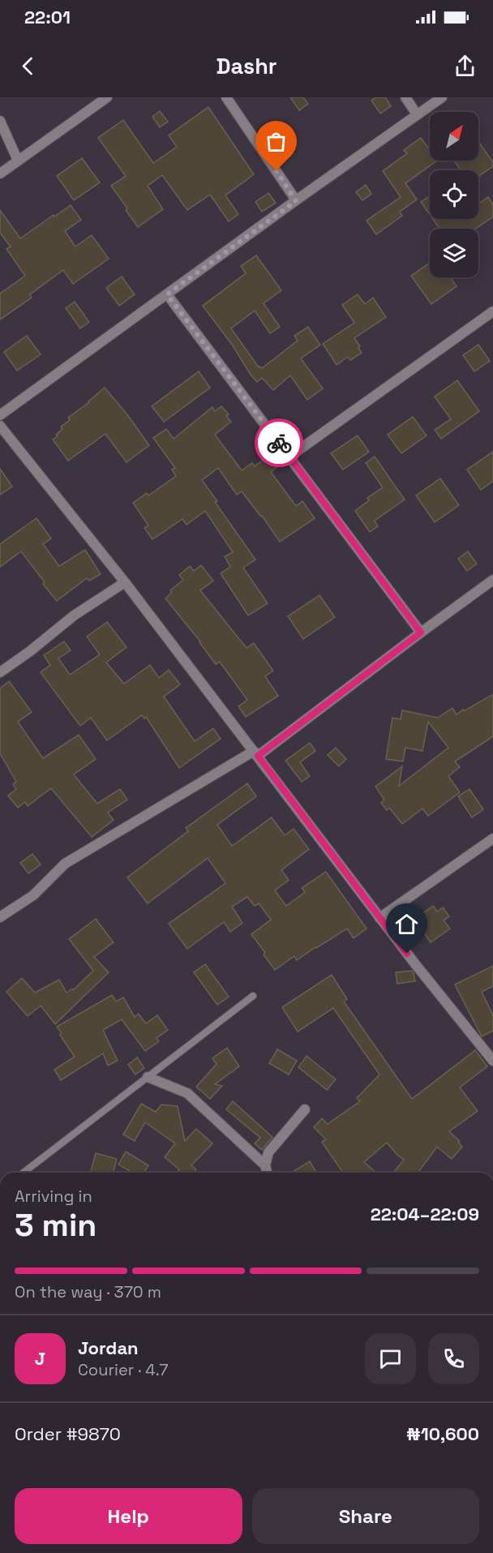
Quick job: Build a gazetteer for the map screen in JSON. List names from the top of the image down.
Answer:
{
  "north": "top right",
  "page": {
    "status": "22:01",
    "header": "Dashr",
    "heading": ["3 min", "Arriving in", "22:04–22:09"],
    "panel": [
      "Jordan",
      "Courier · 4.7",
      "Order #9870",
      "₦10,600"
    ],
    "bar": "On the way · 370 m",
    "round": "J",
    "buttons": ["Help", "Share"]
  }
}
